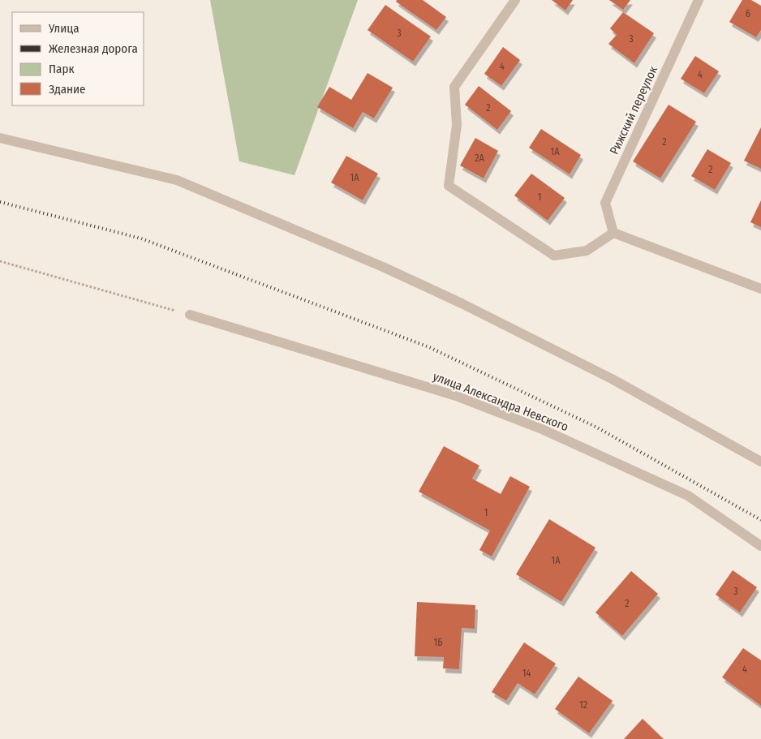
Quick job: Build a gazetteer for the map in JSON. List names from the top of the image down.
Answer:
{
  "streets": {
    "street": ["Рижский переулок", "улица Александра Невского"]
  },
  "house_numbers": [
    "6",
    "3",
    "3",
    "4",
    "4",
    "2",
    "2",
    "1А",
    "2А",
    "2",
    "1А",
    "1",
    "1",
    "1А",
    "3",
    "2",
    "1Б",
    "4",
    "14",
    "12"
  ],
  "legend": [
    "Улица",
    "Железная дорога",
    "Парк",
    "Здание"
  ]
}
